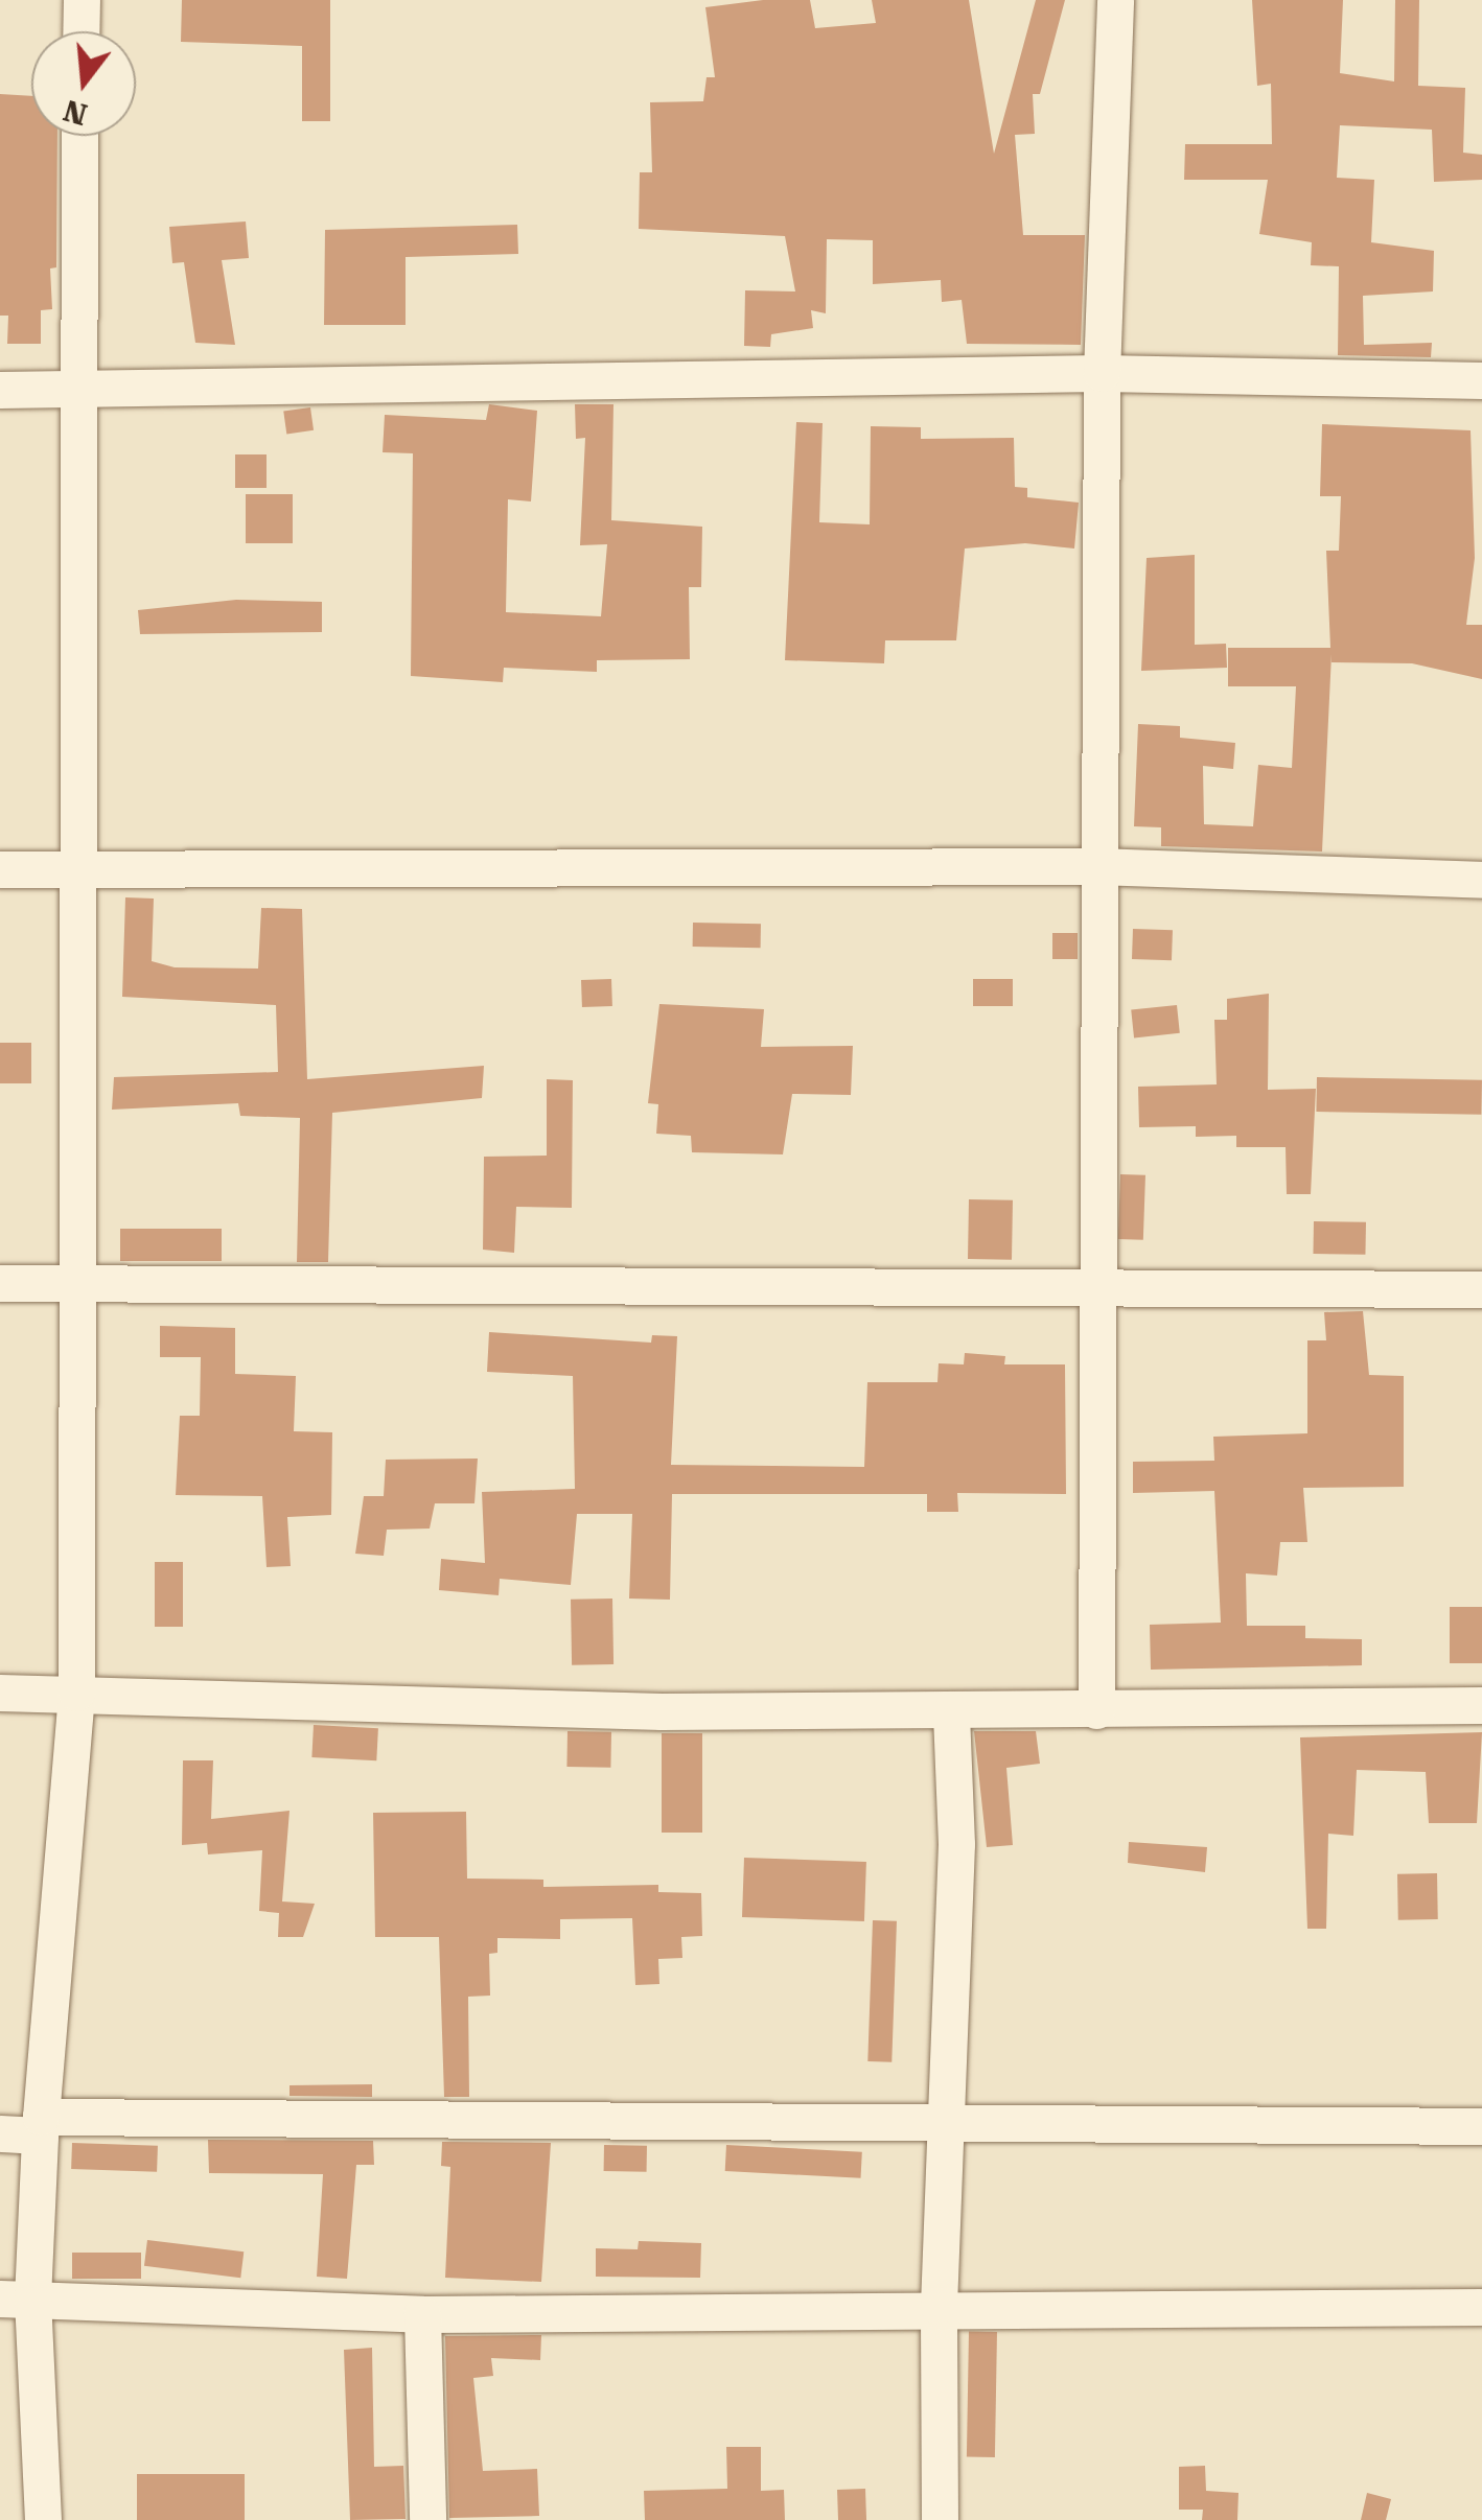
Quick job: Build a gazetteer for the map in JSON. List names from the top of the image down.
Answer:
{
  "north": "bottom"
}
